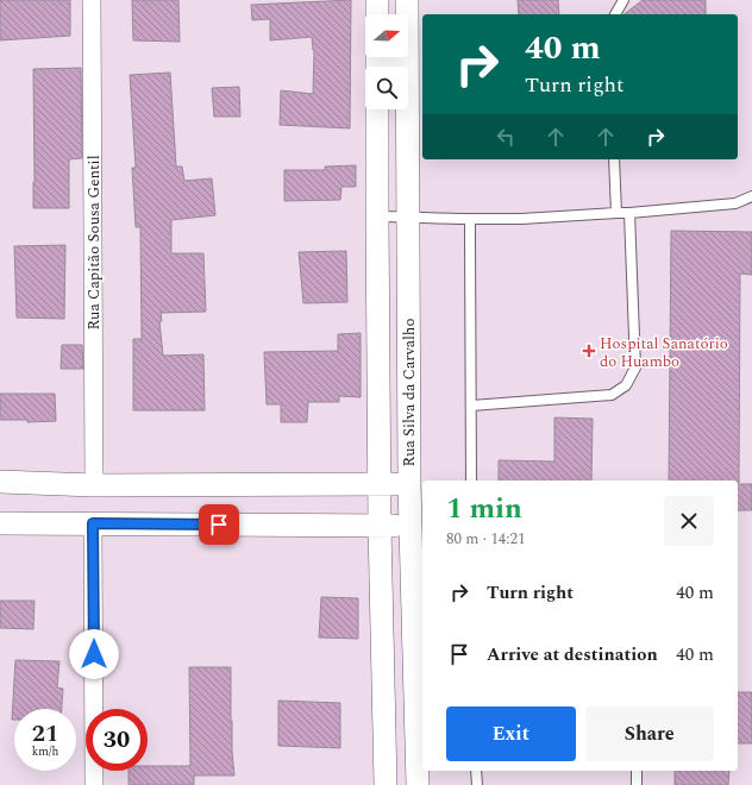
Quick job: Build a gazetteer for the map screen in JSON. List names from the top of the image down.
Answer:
{
  "streets": {
    "street": ["Rua Capitão Sousa Gentil", "Rua Silva da Carvalho"]
  },
  "places": {
    "health": ["Hospital Sanatório do Huambo"]
  },
  "north": "right",
  "page": {
    "turn": ["40 m", "Turn right"],
    "heading": ["1 min", "80 m · 14:21"],
    "list": [
      {
        "name": "Turn right",
        "value": "40 m"
      },
      {
        "name": "Arrive at destination",
        "value": "40 m"
      }
    ],
    "buttons": ["Exit", "Share"],
    "speed": "21 km/h",
    "limit": "30"
  }
}
